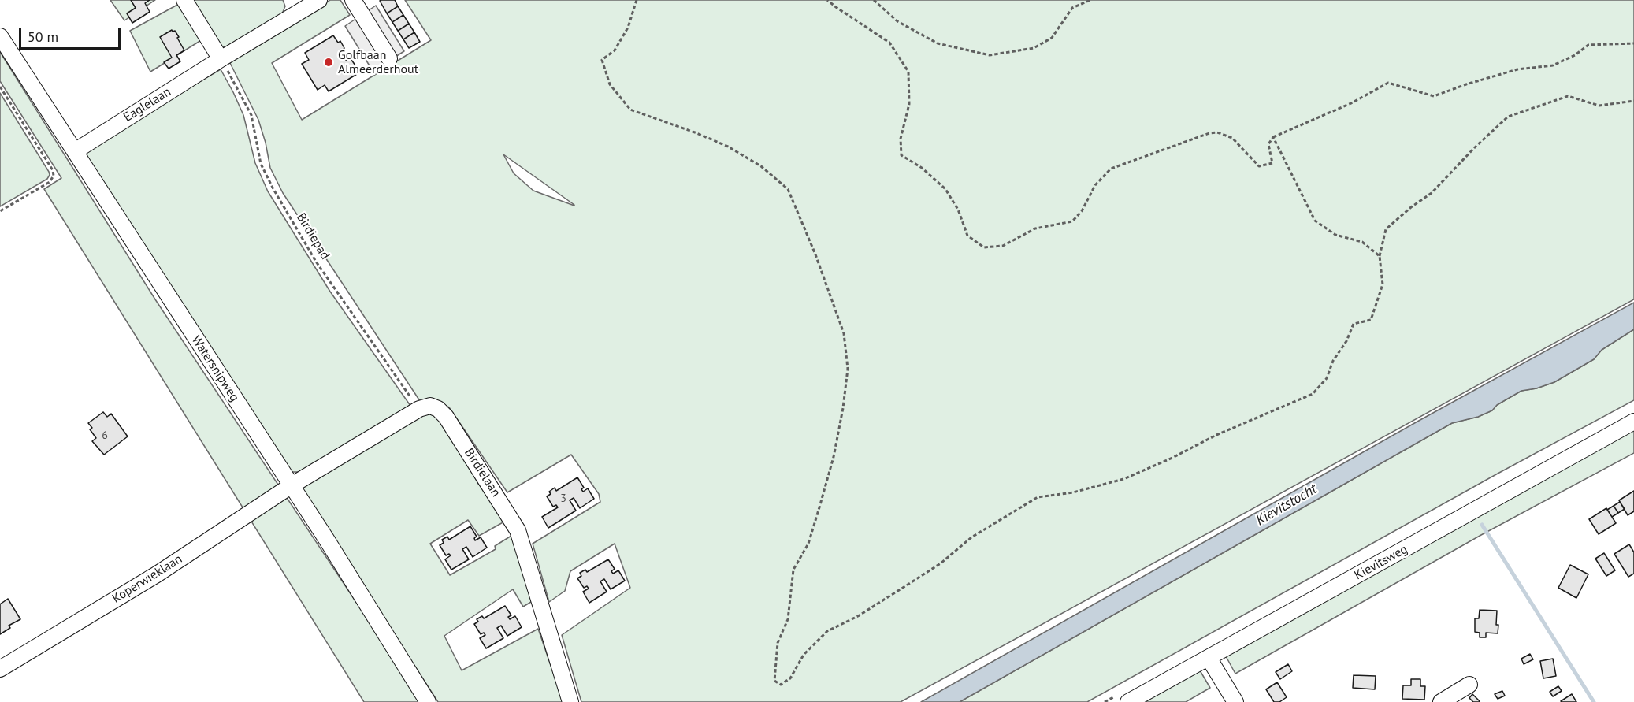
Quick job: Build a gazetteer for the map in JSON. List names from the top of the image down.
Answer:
{
  "streets": {
    "street": [
      "Eaglelaan",
      "Watersnipweg",
      "Birdielaan",
      "Kievitsweg",
      "Koperwieklaan"
    ],
    "path": ["Birdiepad"]
  },
  "crossings": [
    ["Eaglelaan", "Birdiepad"],
    ["Eaglelaan", "Watersnipweg"],
    ["Birdiepad", "Birdielaan"],
    ["Watersnipweg", "Koperwieklaan"]
  ],
  "water": ["Kievitstocht"],
  "places": ["Golfbaan Almeerderhout"],
  "house_numbers": ["6", "3"],
  "scale_bar": "50 m"
}
